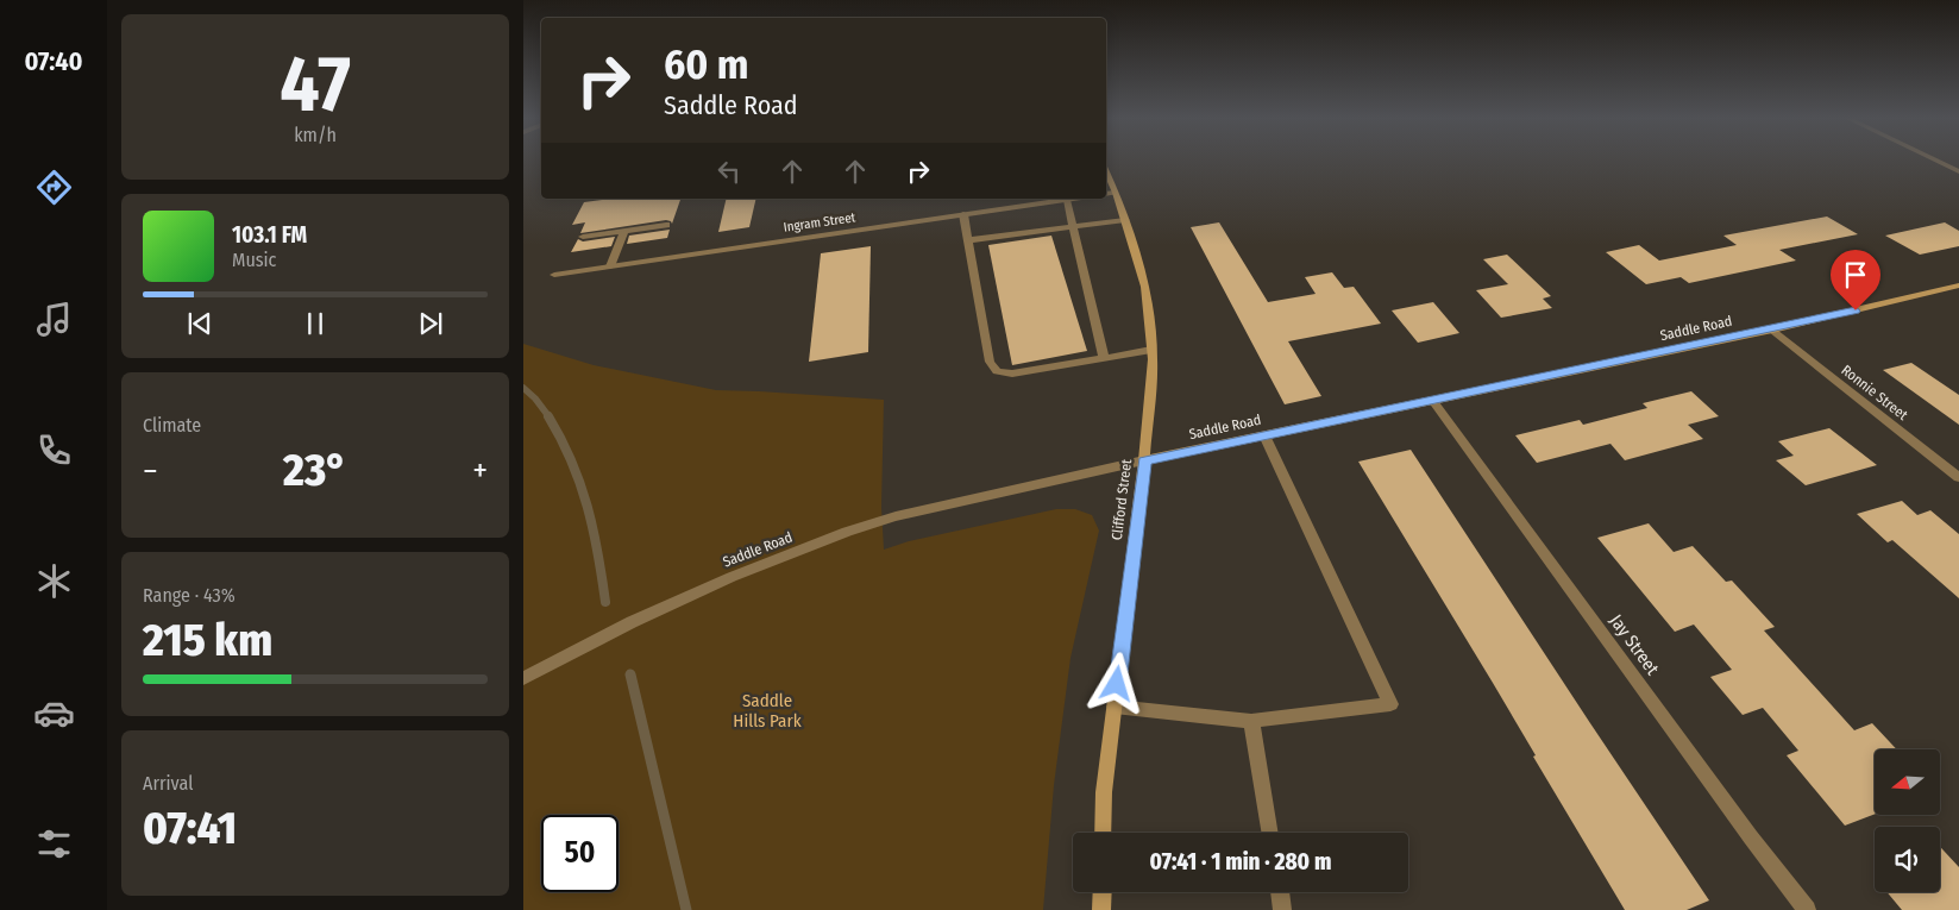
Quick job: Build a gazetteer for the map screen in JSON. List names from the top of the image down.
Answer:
{
  "streets": {
    "street": [
      "Ingram Street",
      "Saddle Road",
      "Ronnie Street",
      "Clifford Street",
      "Jay Street"
    ]
  },
  "crossings": [
    ["Saddle Road", "Ronnie Street"],
    ["Saddle Road", "Clifford Street"],
    ["Saddle Road", "Jay Street"]
  ],
  "parks": ["Saddle Hills Park"],
  "north": "left",
  "page": {
    "tabs": "07:40",
    "tile": [
      ["47", "km/h"],
      "Climate",
      ["Range · 43%", "215 km"],
      ["Arrival", "07:41"]
    ],
    "turn": ["60 m", "Saddle Road"],
    "song": ["103.1 FM", "Music"],
    "heat": ["−", "23°", "+"],
    "limit": "50",
    "trip": "07:41 · 1 min · 280 m"
  }
}
